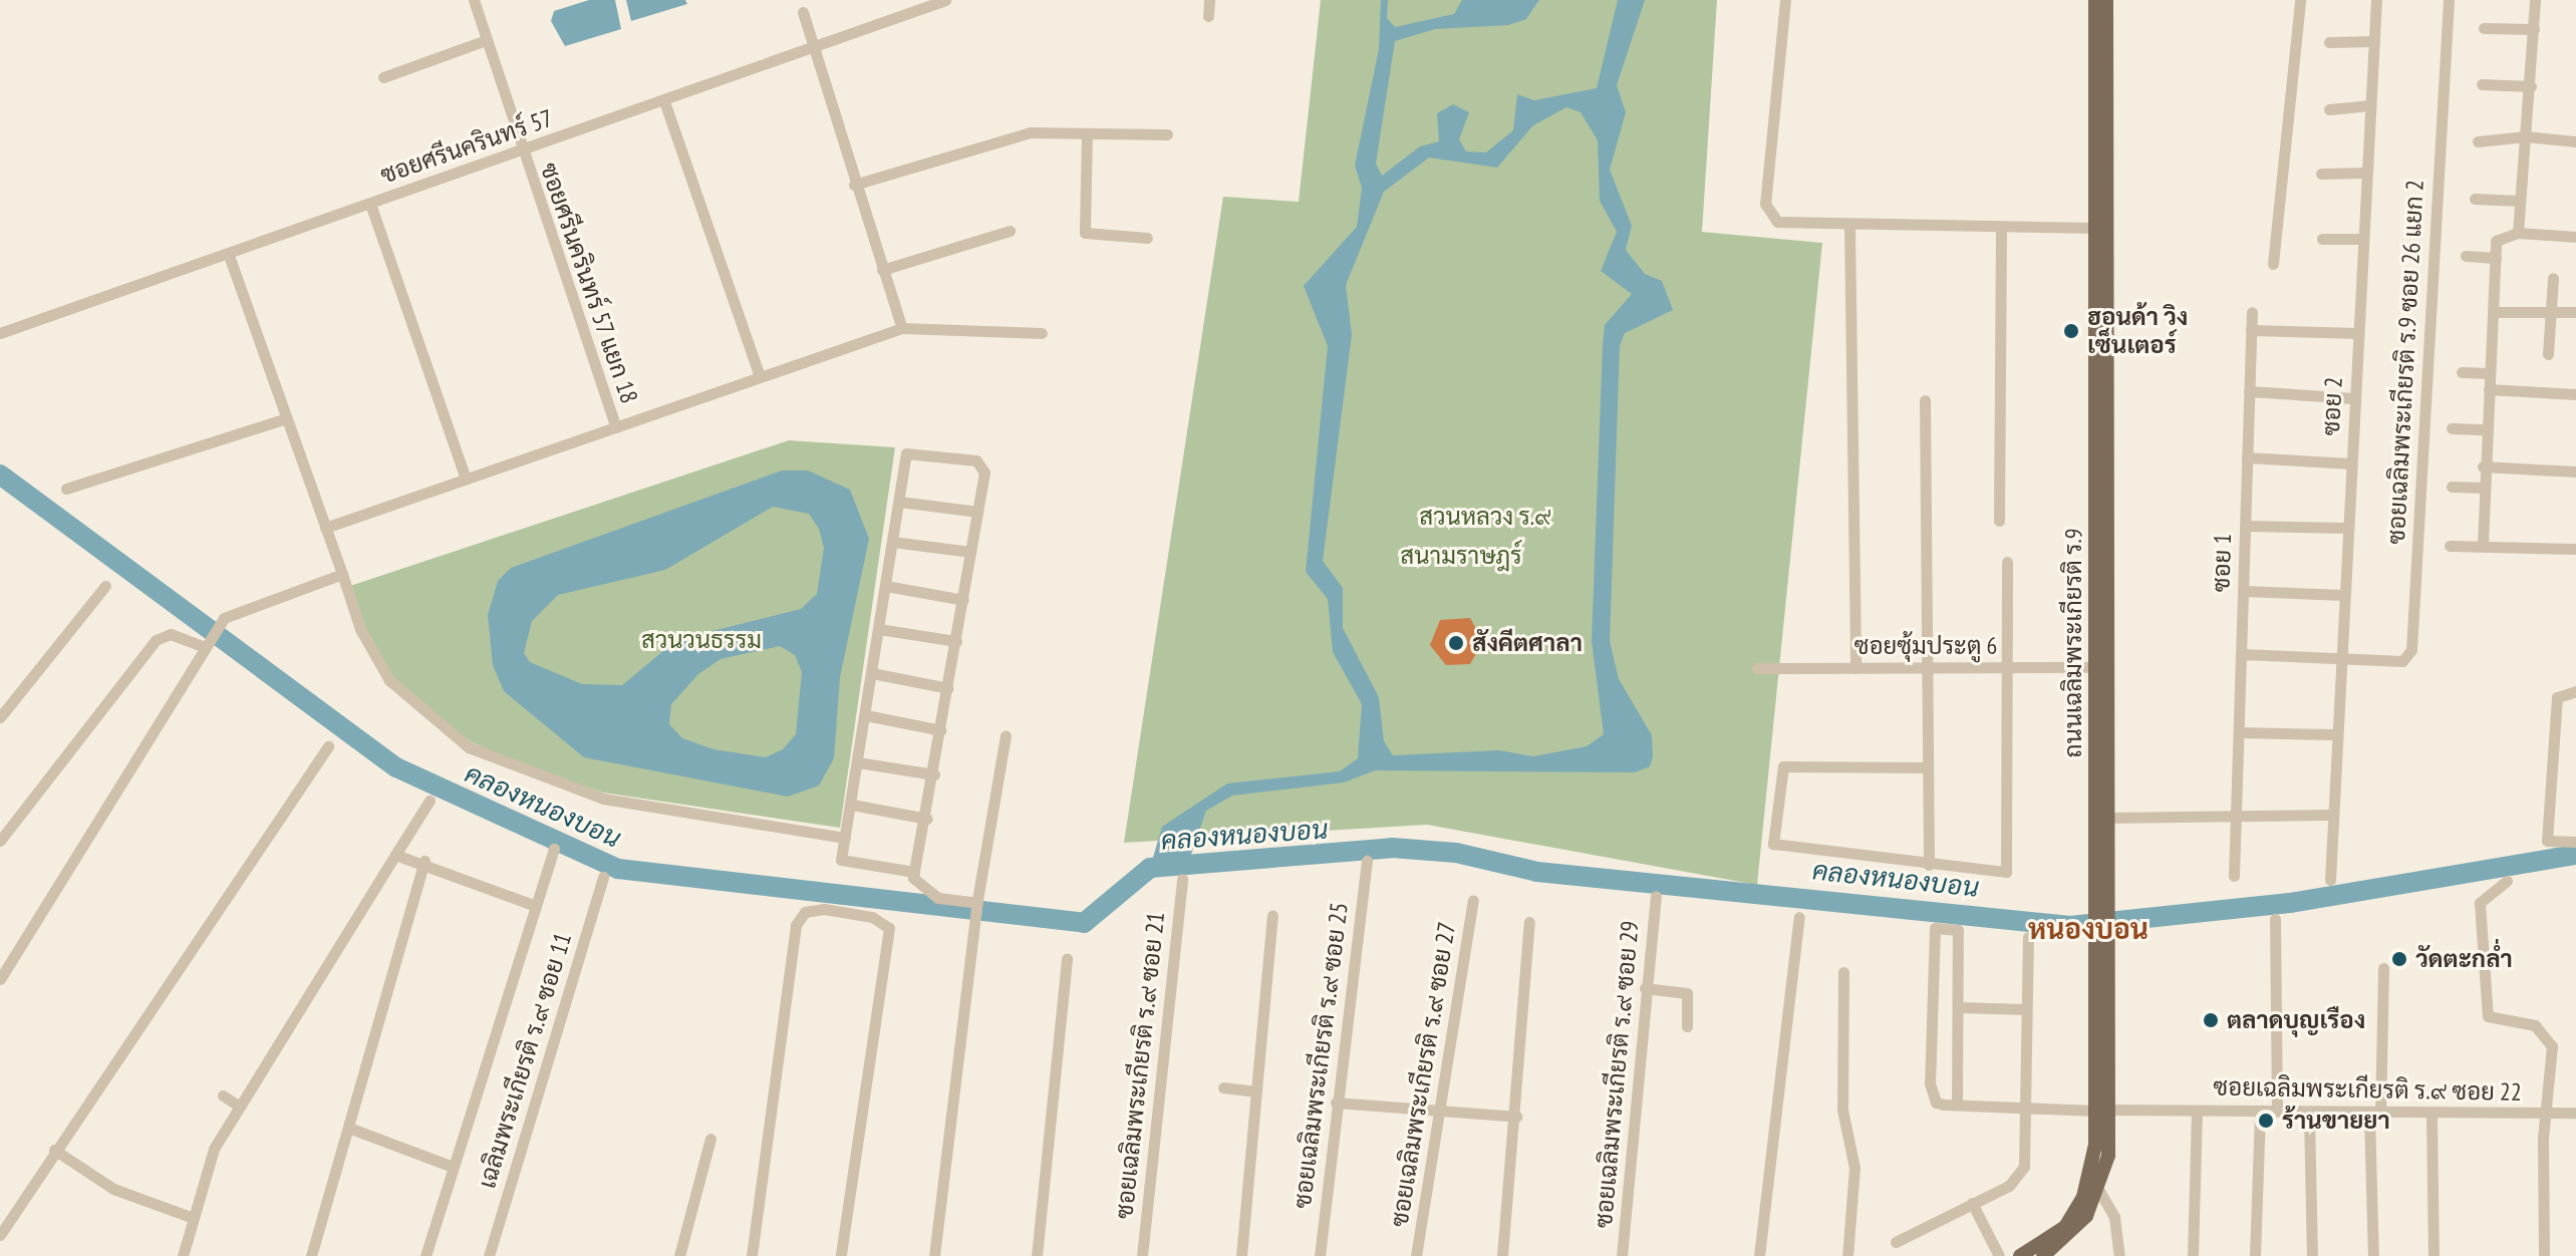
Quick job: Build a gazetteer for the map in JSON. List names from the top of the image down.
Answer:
{
  "streets": {
    "main road": ["ถนนเฉลิมพระเกียรติ ร.9"],
    "street": [
      "ซอยศรีนครินทร์ 57",
      "ซอยศรีนครินทร์ 57 แยก 18",
      "ซอยเฉลิมพระเกียรติ ร.9 ซอย 26 แยก 2",
      "ซอย 2",
      "ซอย 1",
      "ซอยซุ้มประตู 6",
      "ซอยเฉลิมพระเกียรติ ร.๙ ซอย 25",
      "เฉลิมพระเกียรติ ร.๙ ซอย 11",
      "ซอยเฉลิมพระเกียรติ ร.๙ ซอย 21",
      "ซอยเฉลิมพระเกียรติ ร.๙ ซอย 27",
      "ซอยเฉลิมพระเกียรติ ร.๙ ซอย 29",
      "ซอยเฉลิมพระเกียรติ ร.๙ ซอย 22"
    ]
  },
  "crossings": [
    ["ซอยศรีนครินทร์ 57", "ซอยศรีนครินทร์ 57 แยก 18"],
    ["ซอยเฉลิมพระเกียรติ ร.9 ซอย 26 แยก 2", "ซอย 2"],
    ["ถนนเฉลิมพระเกียรติ ร.9", "ซอยซุ้มประตู 6"],
    ["ถนนเฉลิมพระเกียรติ ร.9", "ซอยเฉลิมพระเกียรติ ร.๙ ซอย 22"]
  ],
  "districts": ["หนองบอน"],
  "water": ["คลองหนองบอน"],
  "parks": ["สวนหลวง ร.๙", "สนามราษฎร์", "สวนวนธรรม"],
  "places": [
    "ฮอนด้า วิง เซ็นเตอร์",
    "สังคีตศาลา",
    "วัดตะกล่ำ",
    "ตลาดบุญเรือง",
    "ร้านขายยา"
  ]
}
